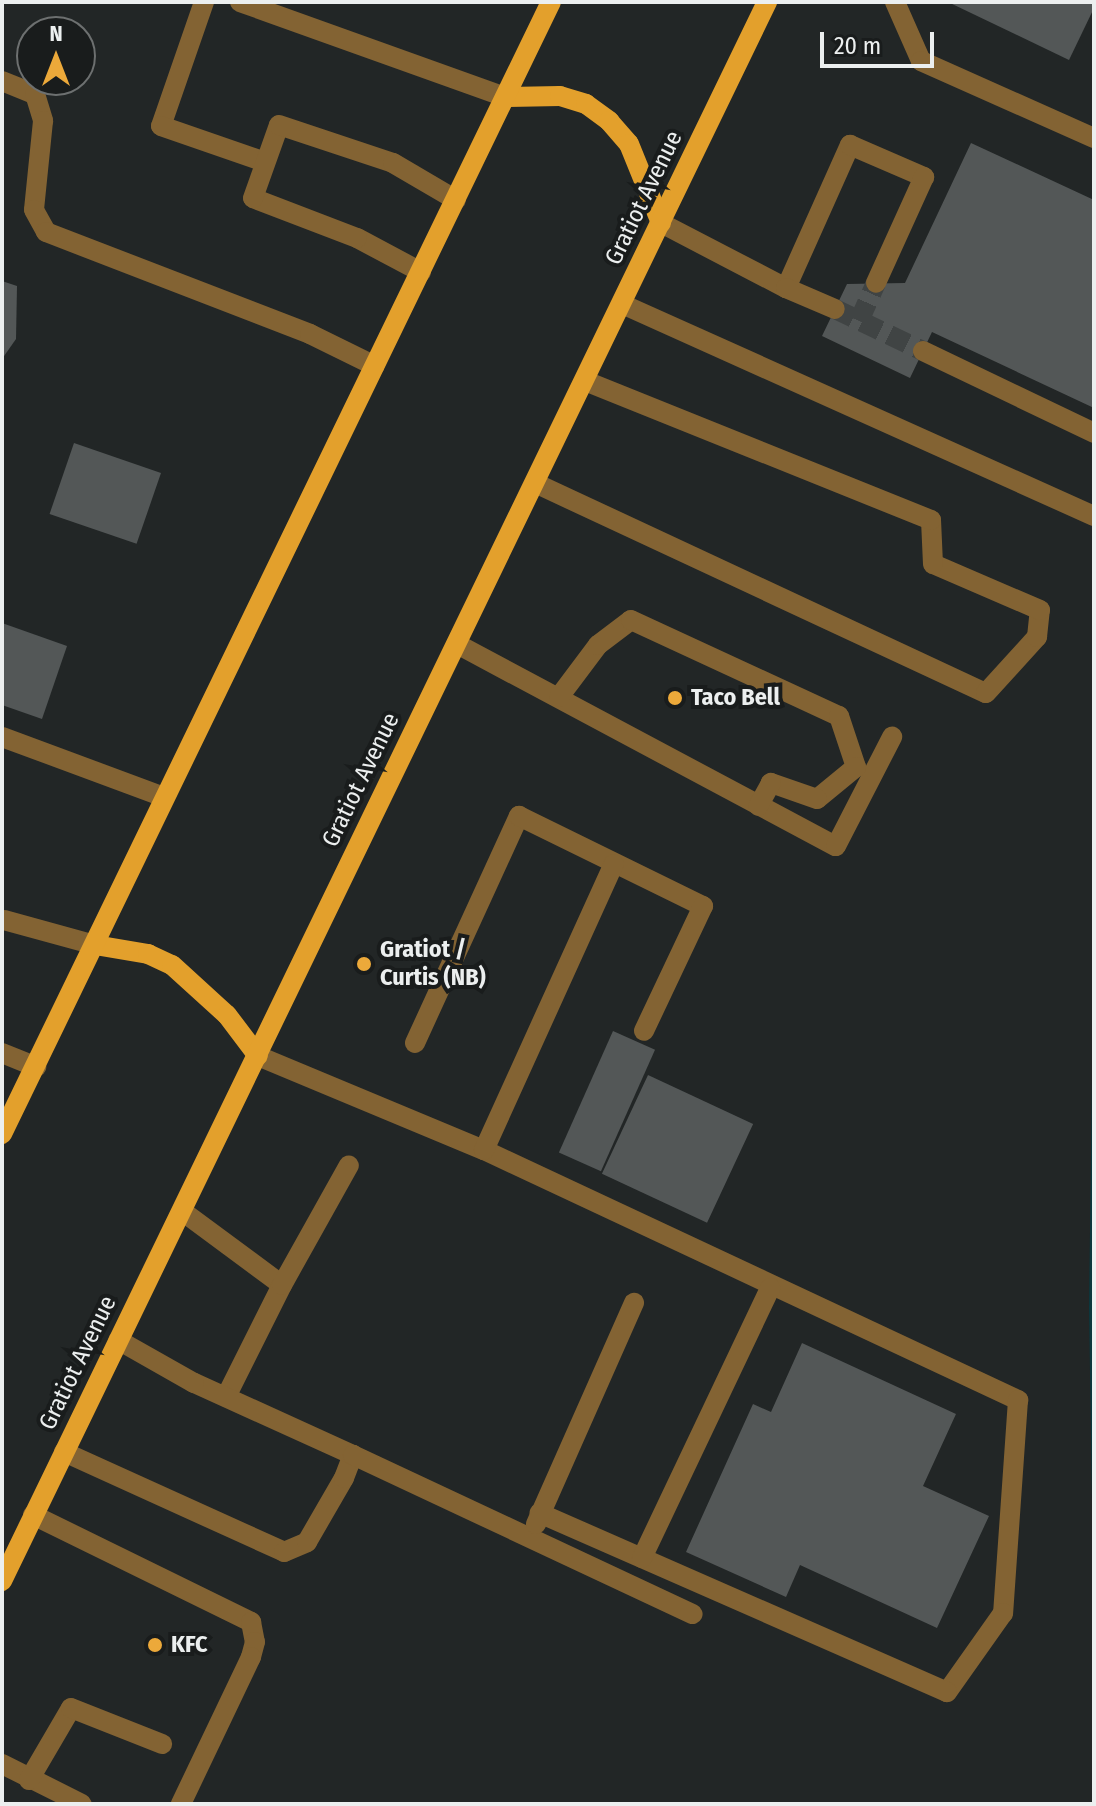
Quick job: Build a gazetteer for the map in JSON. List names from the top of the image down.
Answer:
{
  "streets": {
    "main road": ["Gratiot Avenue"]
  },
  "places": ["Taco Bell", "Gratiot / Curtis (NB)", "KFC"],
  "scale_bar": "20 m",
  "north": "top"
}
